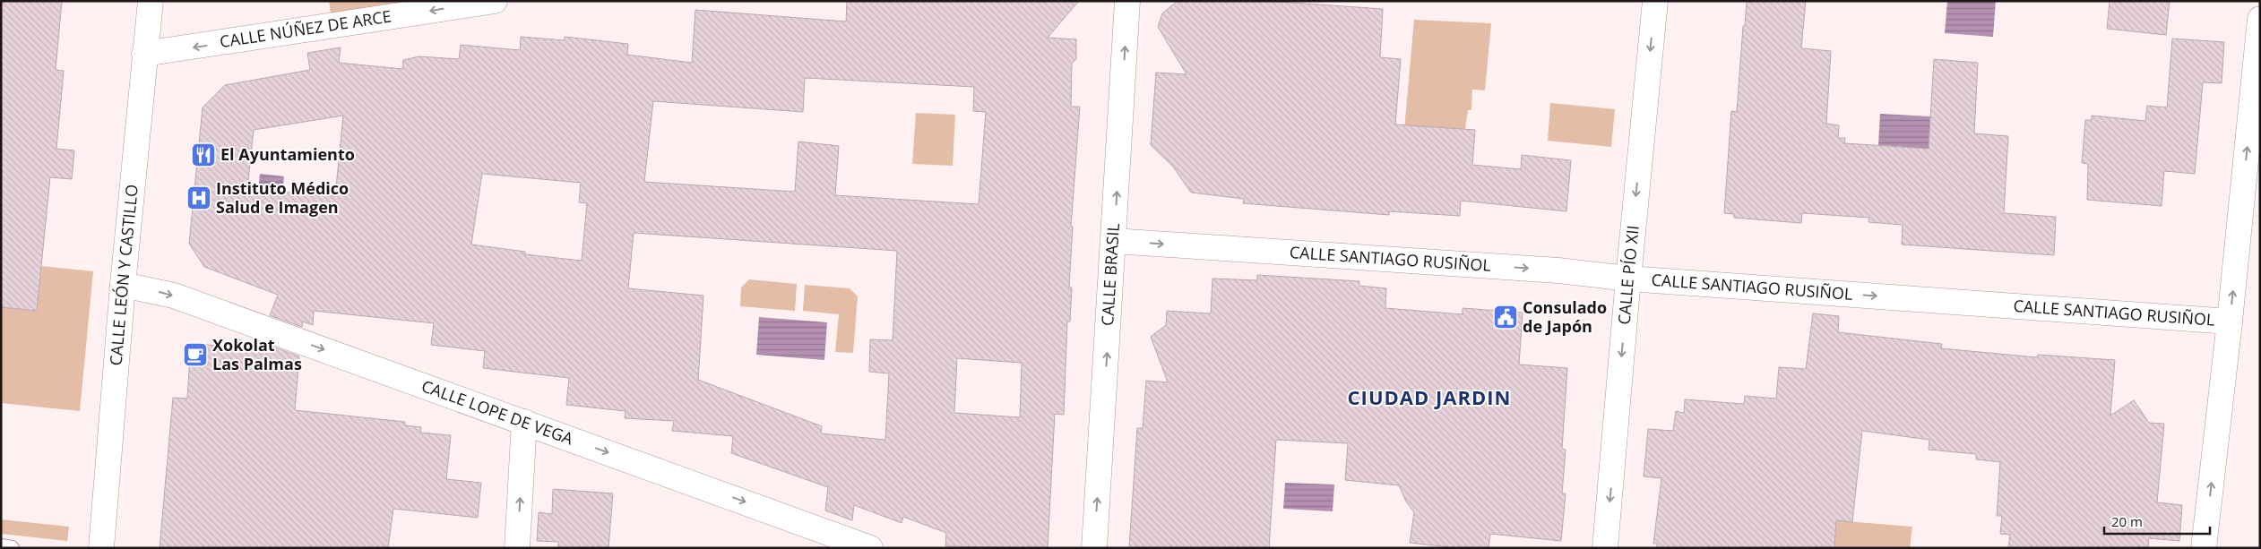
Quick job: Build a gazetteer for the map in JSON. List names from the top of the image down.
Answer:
{
  "streets": {
    "street": [
      "CALLE NÚÑEZ DE ARCE",
      "CALLE SANTIAGO RUSIÑOL",
      "CALLE LEÓN Y CASTILLO",
      "CALLE PÍO XII",
      "CALLE BRASIL",
      "CALLE LOPE DE VEGA"
    ]
  },
  "crossings": [
    ["CALLE NÚÑEZ DE ARCE", "CALLE LEÓN Y CASTILLO"],
    ["CALLE SANTIAGO RUSIÑOL", "CALLE PÍO XII"],
    ["CALLE SANTIAGO RUSIÑOL", "CALLE BRASIL"],
    ["CALLE LEÓN Y CASTILLO", "CALLE LOPE DE VEGA"]
  ],
  "one_way": [
    "CALLE NÚÑEZ DE ARCE",
    "CALLE SANTIAGO RUSIÑOL",
    "CALLE PÍO XII",
    "CALLE BRASIL",
    "CALLE LOPE DE VEGA"
  ],
  "districts": ["CIUDAD JARDIN"],
  "places": {
    "restaurant": ["El Ayuntamiento"],
    "hospital": ["Instituto Médico Salud e Imagen"],
    "public building": ["Consulado de Japón"],
    "cafe": ["Xokolat Las Palmas"]
  },
  "scale_bar": "20 m"
}
